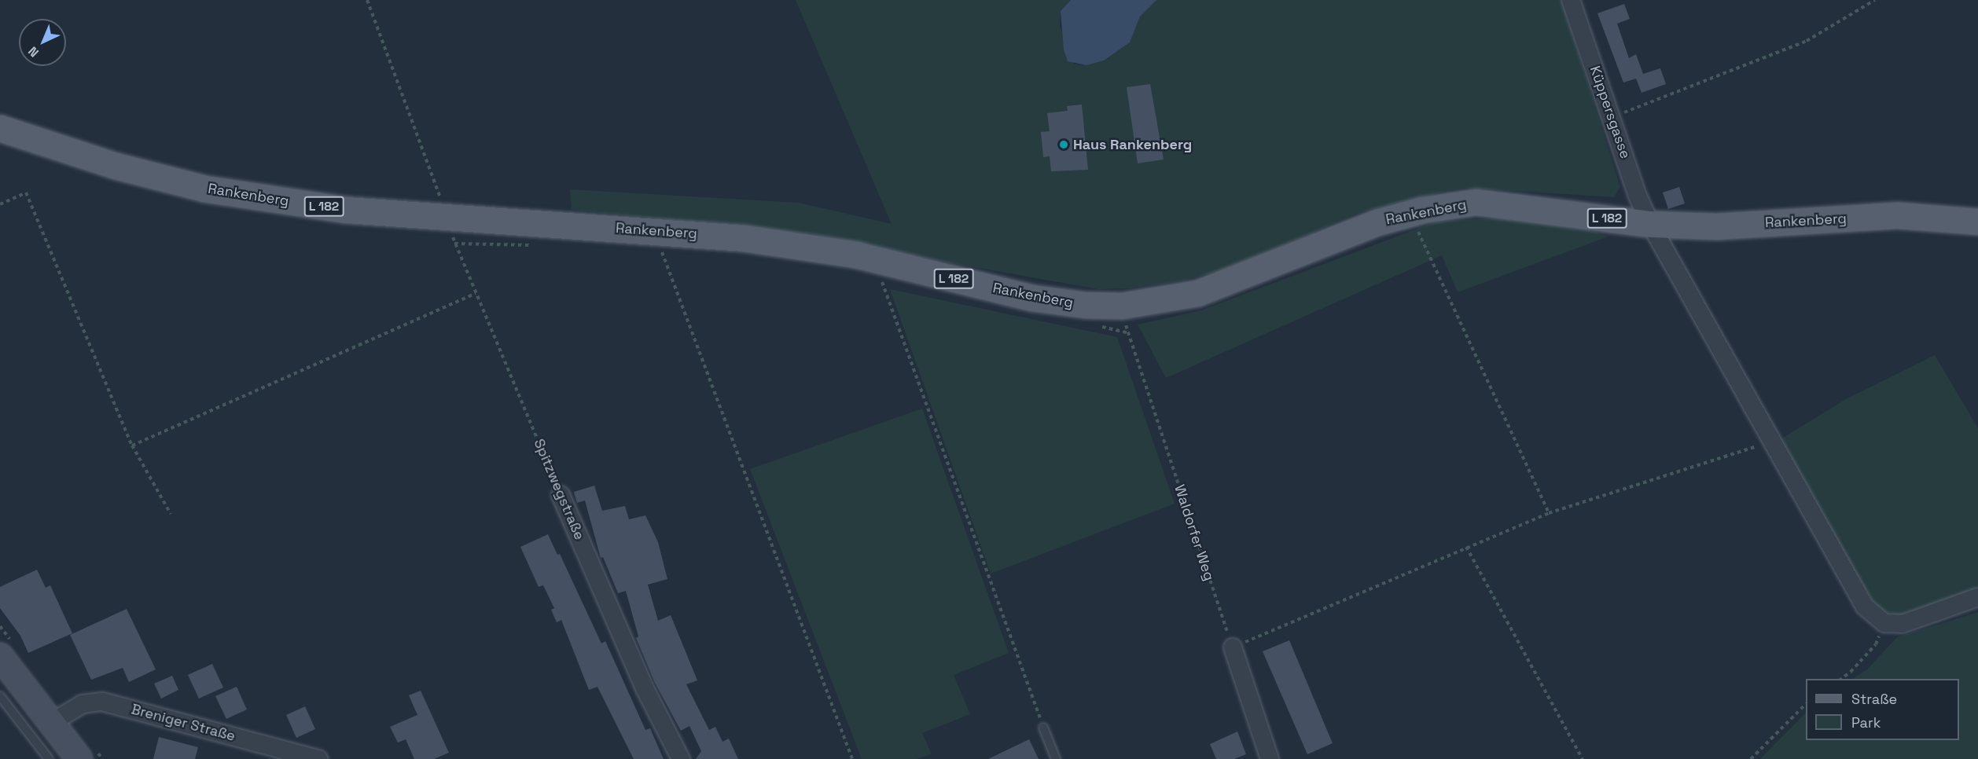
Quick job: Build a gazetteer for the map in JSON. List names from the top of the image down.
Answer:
{
  "streets": {
    "main road": ["Rankenberg", "L 182"],
    "street": ["Küppersgasse", "Spitzwegstraße", "Breniger Straße"],
    "path": ["Waldorfer Weg"]
  },
  "crossings": [
    ["Küppersgasse", "Rankenberg"],
    ["Rankenberg", "Spitzwegstraße"],
    ["Rankenberg", "Waldorfer Weg"]
  ],
  "places": ["Haus Rankenberg"],
  "legend": ["Straße", "Park"],
  "north": "bottom left"
}
